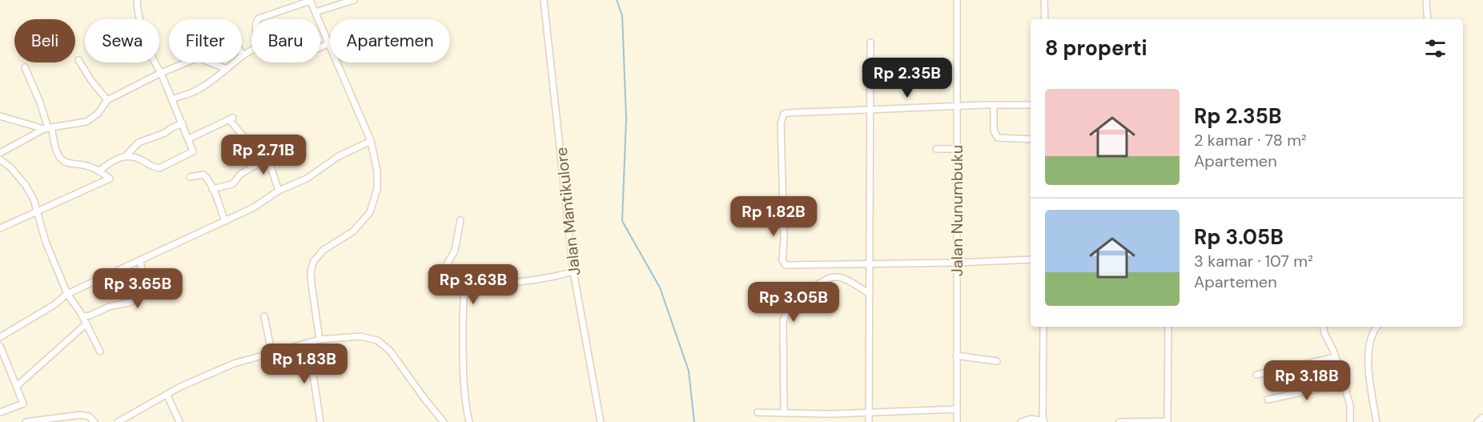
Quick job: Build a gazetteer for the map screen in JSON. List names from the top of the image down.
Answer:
{
  "streets": {
    "street": ["Jalan Nunumbuku", "Jalan Mantikulore"]
  },
  "page": {
    "chip": [
      "Beli",
      "Sewa",
      "Filter",
      "Baru",
      "Apartemen"
    ],
    "heading": "8 properti",
    "price": [
      "Rp 2.35B",
      "Rp 2.71B",
      "Rp 1.82B",
      "Rp 3.63B",
      "Rp 3.65B",
      "Rp 3.05B",
      "Rp 1.83B",
      "Rp 3.18B"
    ],
    "list": [
      {
        "name": "Rp 2.35B",
        "note": "2 kamar · 78 m² · Apartemen"
      },
      {
        "name": "Rp 3.05B",
        "note": "3 kamar · 107 m² · Apartemen"
      }
    ]
  }
}
